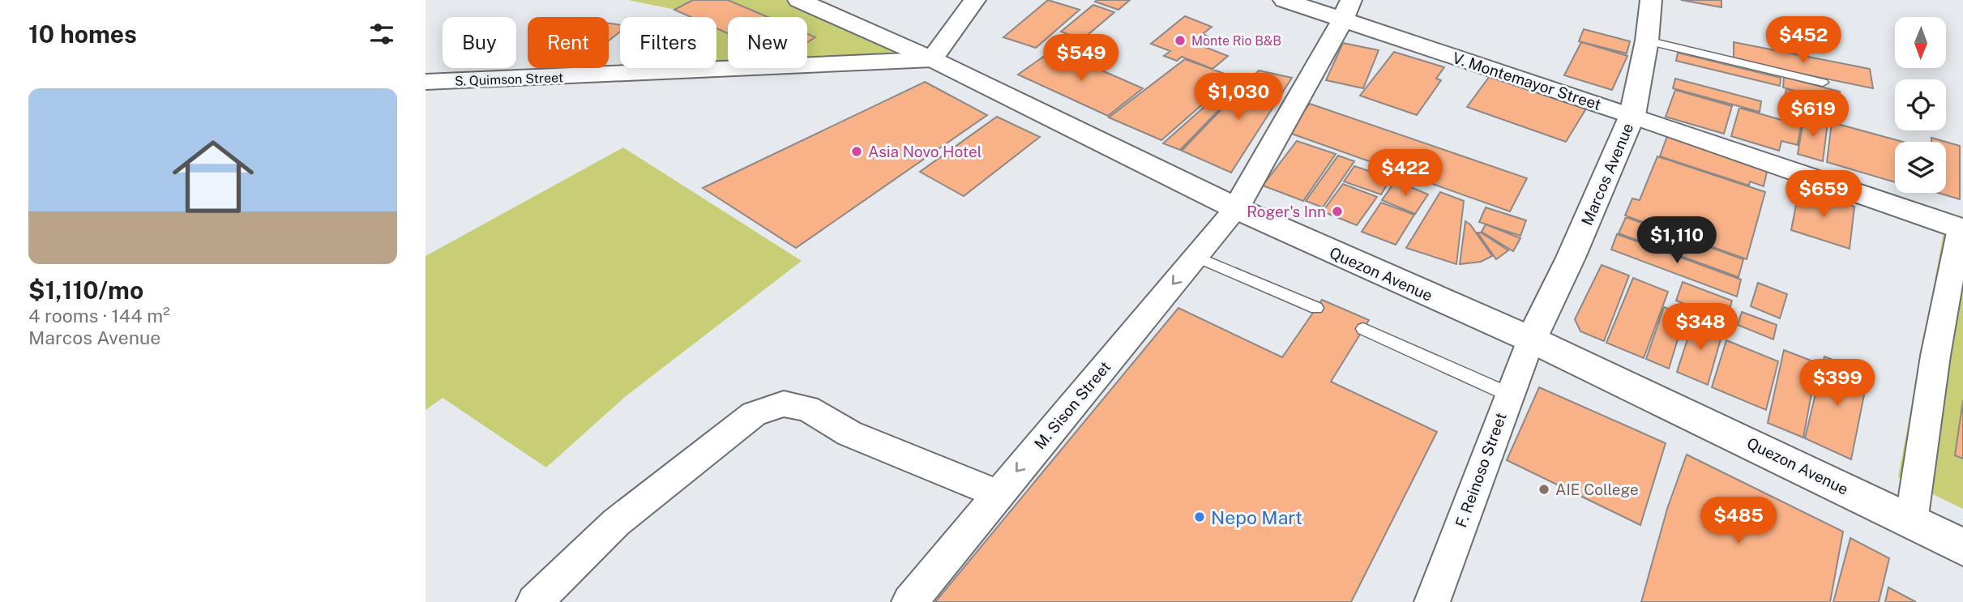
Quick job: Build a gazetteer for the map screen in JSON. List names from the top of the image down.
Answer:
{
  "streets": {
    "main road": [
      "S. Quimson Street",
      "V. Montemayor Street",
      "Marcos Avenue",
      "Quezon Avenue"
    ],
    "street": ["M. Sison Street", "F. Reinoso Street"]
  },
  "crossings": [
    ["S. Quimson Street", "Quezon Avenue"],
    ["V. Montemayor Street", "Marcos Avenue"],
    ["Marcos Avenue", "Quezon Avenue"],
    ["Marcos Avenue", "F. Reinoso Street"],
    ["Quezon Avenue", "M. Sison Street"],
    ["Quezon Avenue", "F. Reinoso Street"]
  ],
  "one_way": ["M. Sison Street"],
  "places": [
    "Monte Rio B&B",
    "Asia Novo Hotel",
    "Roger's Inn",
    "AIE College",
    "Nepo Mart"
  ],
  "north": "bottom",
  "page": {
    "heading": "10 homes",
    "price": [
      "$452",
      "$549",
      "$1,030",
      "$619",
      "$422",
      "$659",
      "$1,110",
      "$348",
      "$399",
      "$485"
    ],
    "chip": [
      "Buy",
      "Rent",
      "Filters",
      "New"
    ],
    "list": [
      {
        "name": "$1,110/mo",
        "note": "4 rooms · 144 m² · Marcos Avenue"
      }
    ]
  }
}
